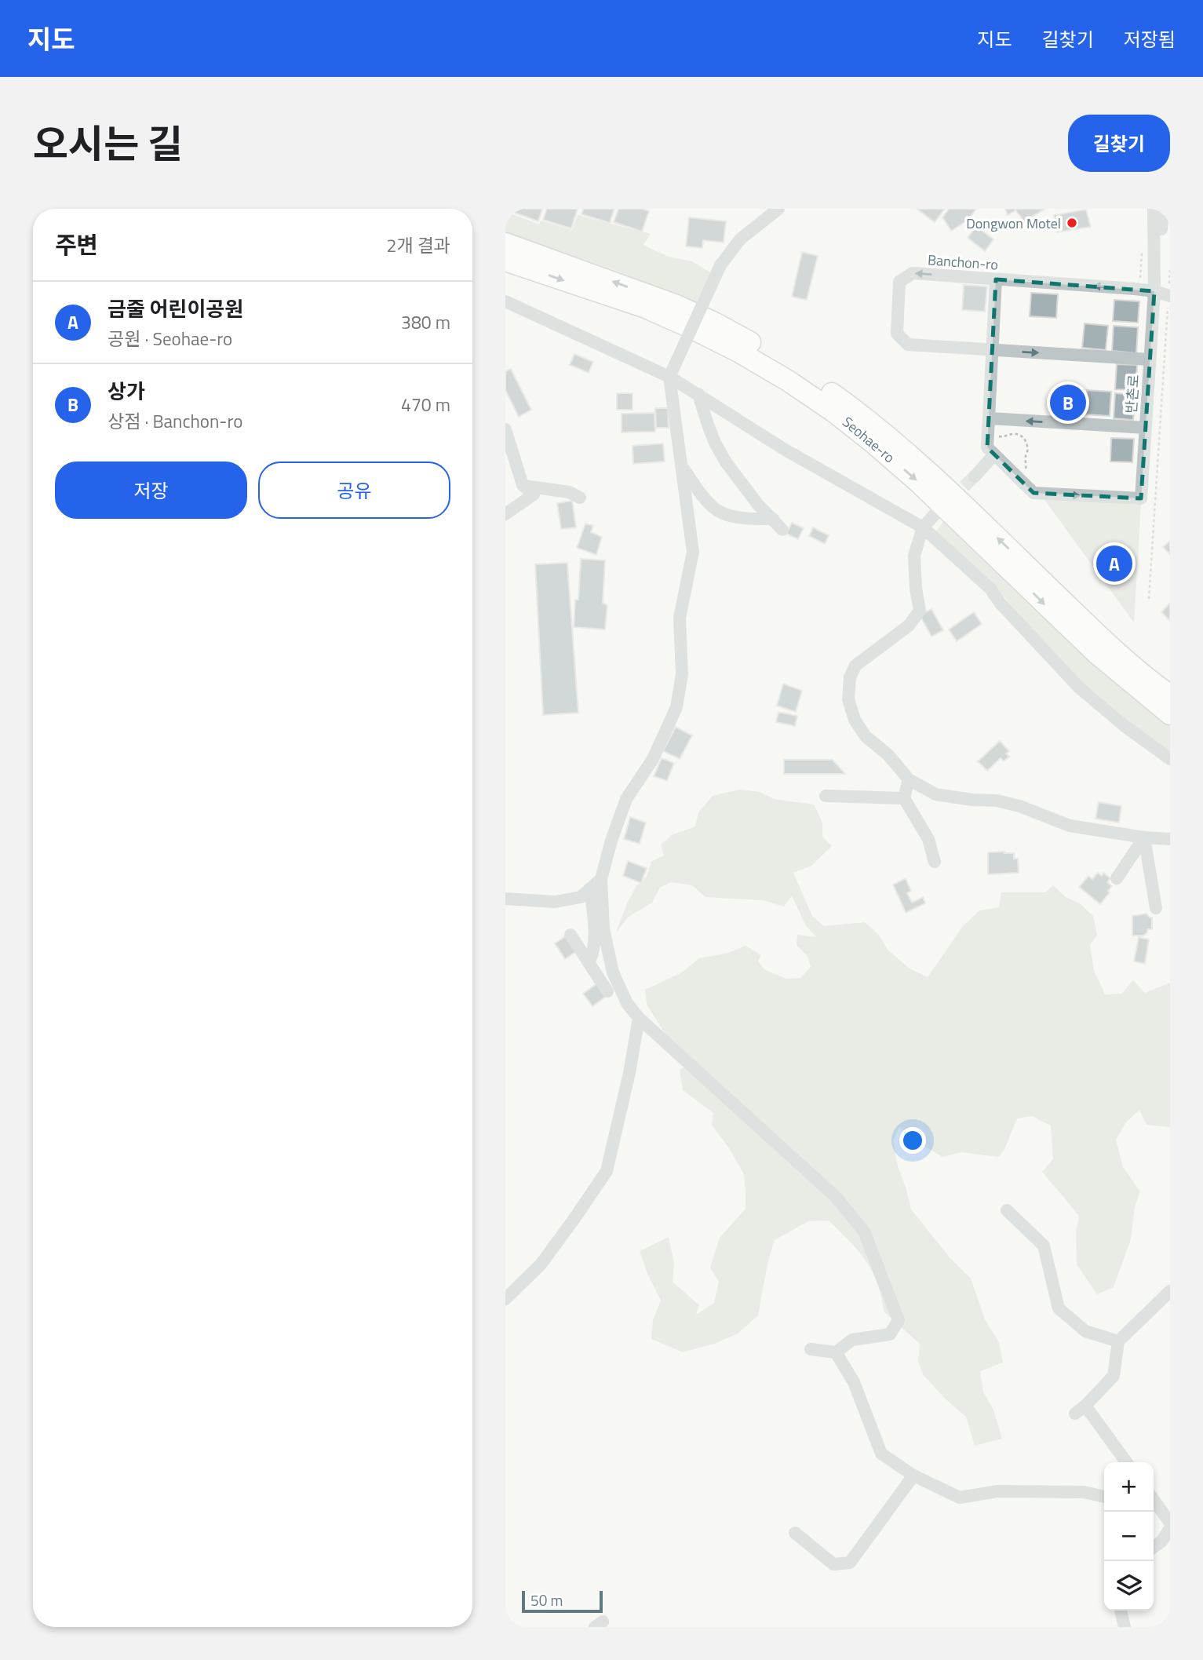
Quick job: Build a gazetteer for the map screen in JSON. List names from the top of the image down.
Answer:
{
  "streets": {
    "highway": ["Seohae-ro"],
    "street": ["Banchon-ro", "반촌로"]
  },
  "crossings": [
    ["Banchon-ro", "반촌로"]
  ],
  "places": ["Dongwon Motel"],
  "scale_bar": "50 m",
  "page": {
    "header": "지도",
    "nav": ["지도", "길찾기", "저장됨"],
    "title": "오시는 길",
    "buttons": [
      "길찾기",
      ["저장", "공유"]
    ],
    "heading": ["주변", "2개 결과"],
    "list": [
      {
        "mark": "A",
        "name": "금줄 어린이공원",
        "note": "공원 · Seohae-ro",
        "value": "380 m"
      },
      {
        "mark": "B",
        "name": "상가",
        "note": "상점 · Banchon-ro",
        "value": "470 m"
      }
    ],
    "pins": ["B", "A"],
    "map_buttons": ["+", "−"],
    "scale": "50 m"
  }
}
